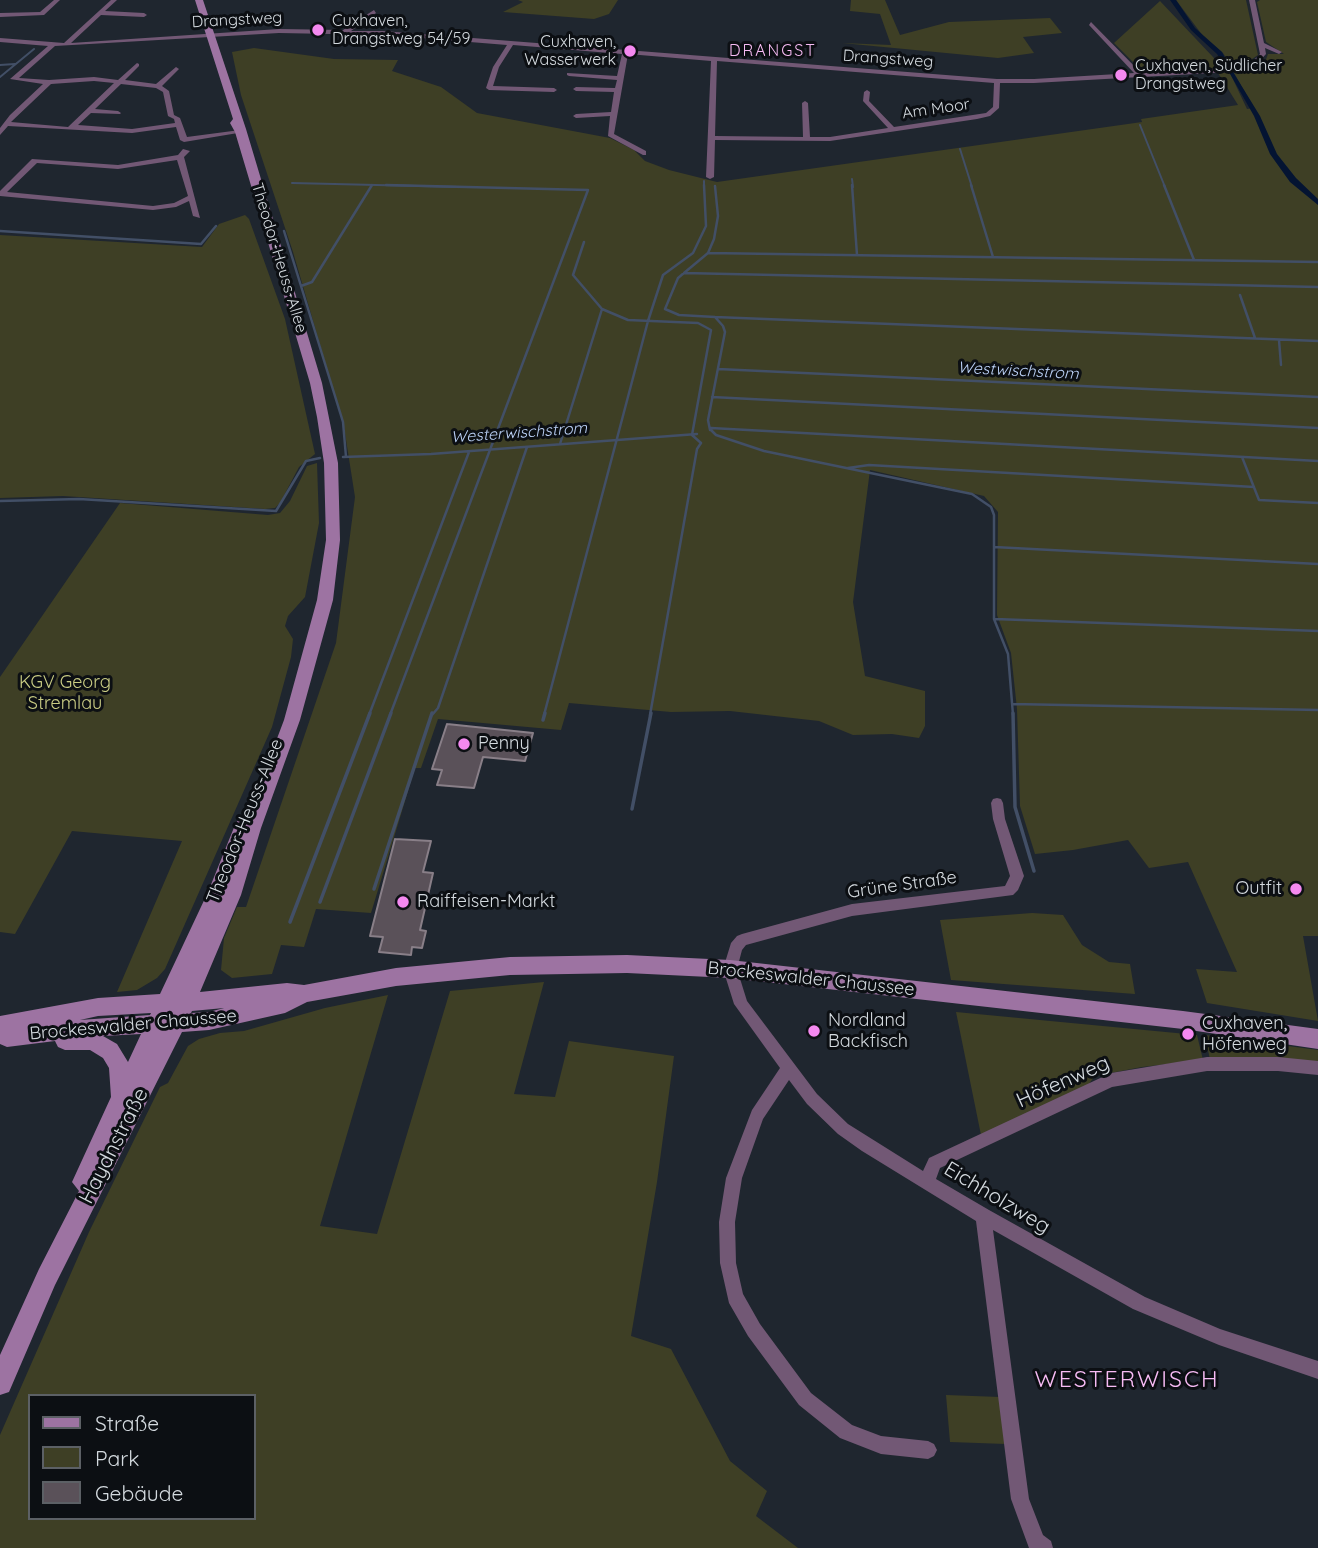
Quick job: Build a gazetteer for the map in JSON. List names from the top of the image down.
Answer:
{
  "streets": {
    "street": [
      "Drangstweg",
      "Am Moor",
      "Theodor-Heuss-Allee",
      "Grüne Straße",
      "Brockeswalder Chaussee",
      "Höfenweg",
      "Haydnstraße",
      "Eichholzweg"
    ]
  },
  "crossings": [
    ["Drangstweg", "Am Moor"],
    ["Drangstweg", "Theodor-Heuss-Allee"],
    ["Theodor-Heuss-Allee", "Brockeswalder Chaussee"],
    ["Theodor-Heuss-Allee", "Haydnstraße"],
    ["Grüne Straße", "Brockeswalder Chaussee"],
    ["Grüne Straße", "Eichholzweg"],
    ["Brockeswalder Chaussee", "Haydnstraße"],
    ["Brockeswalder Chaussee", "Eichholzweg"],
    ["Höfenweg", "Eichholzweg"]
  ],
  "districts": ["DRANGST", "WESTERWISCH"],
  "water": ["Westwischstrom", "Westerwischstrom"],
  "parks": ["KGV Georg Stremlau"],
  "places": [
    "Cuxhaven, Drangstweg 54/59",
    "Cuxhaven, Wasserwerk",
    "Cuxhaven, Südlicher Drangstweg",
    "Penny",
    "Outfit",
    "Raiffeisen-Markt",
    "Nordland Backfisch",
    "Cuxhaven, Höfenweg"
  ],
  "legend": ["Straße", "Park", "Gebäude"]
}
